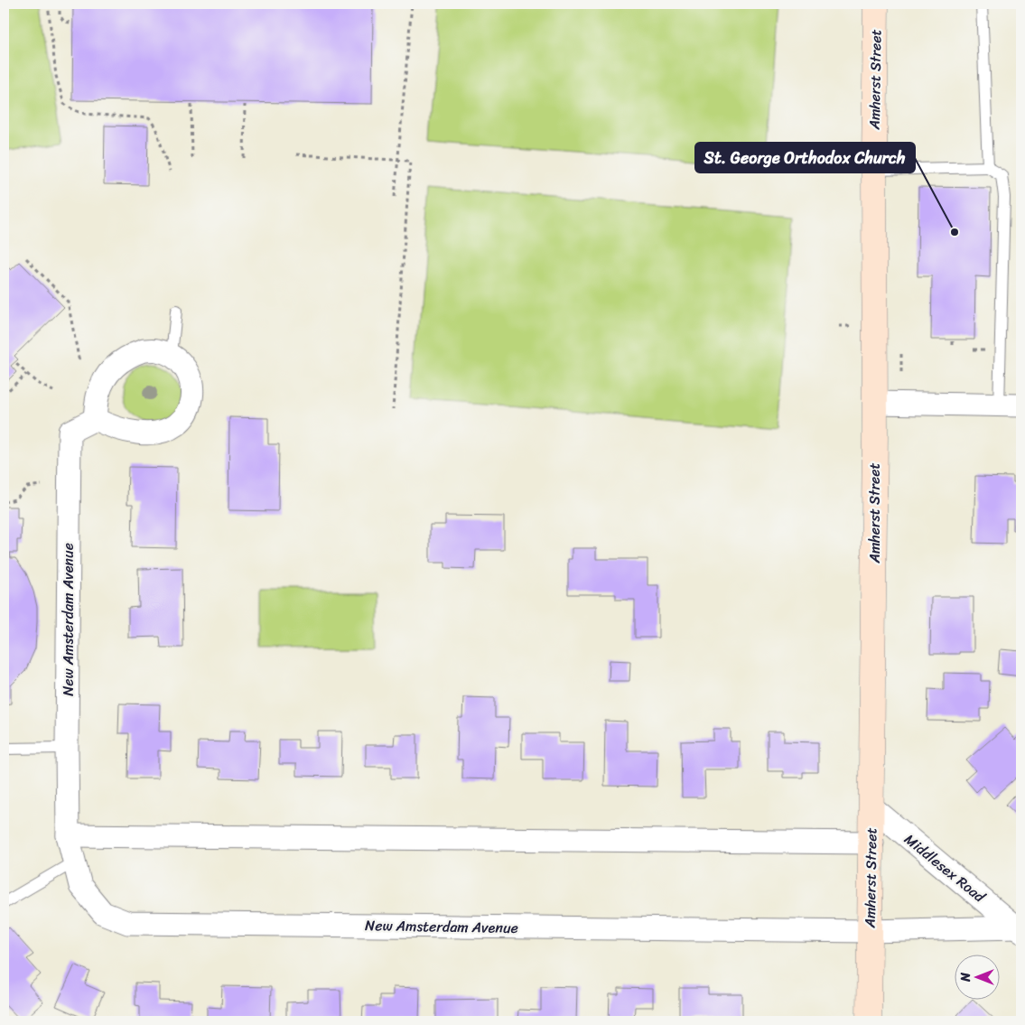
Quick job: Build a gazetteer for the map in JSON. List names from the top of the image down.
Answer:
{
  "streets": {
    "street": ["Amherst Street", "New Amsterdam Avenue", "Middlesex Road"]
  },
  "crossings": [
    ["Amherst Street", "New Amsterdam Avenue"],
    ["Amherst Street", "Middlesex Road"],
    ["New Amsterdam Avenue", "Middlesex Road"]
  ],
  "places": ["St. George Orthodox Church"],
  "north": "left"
}
